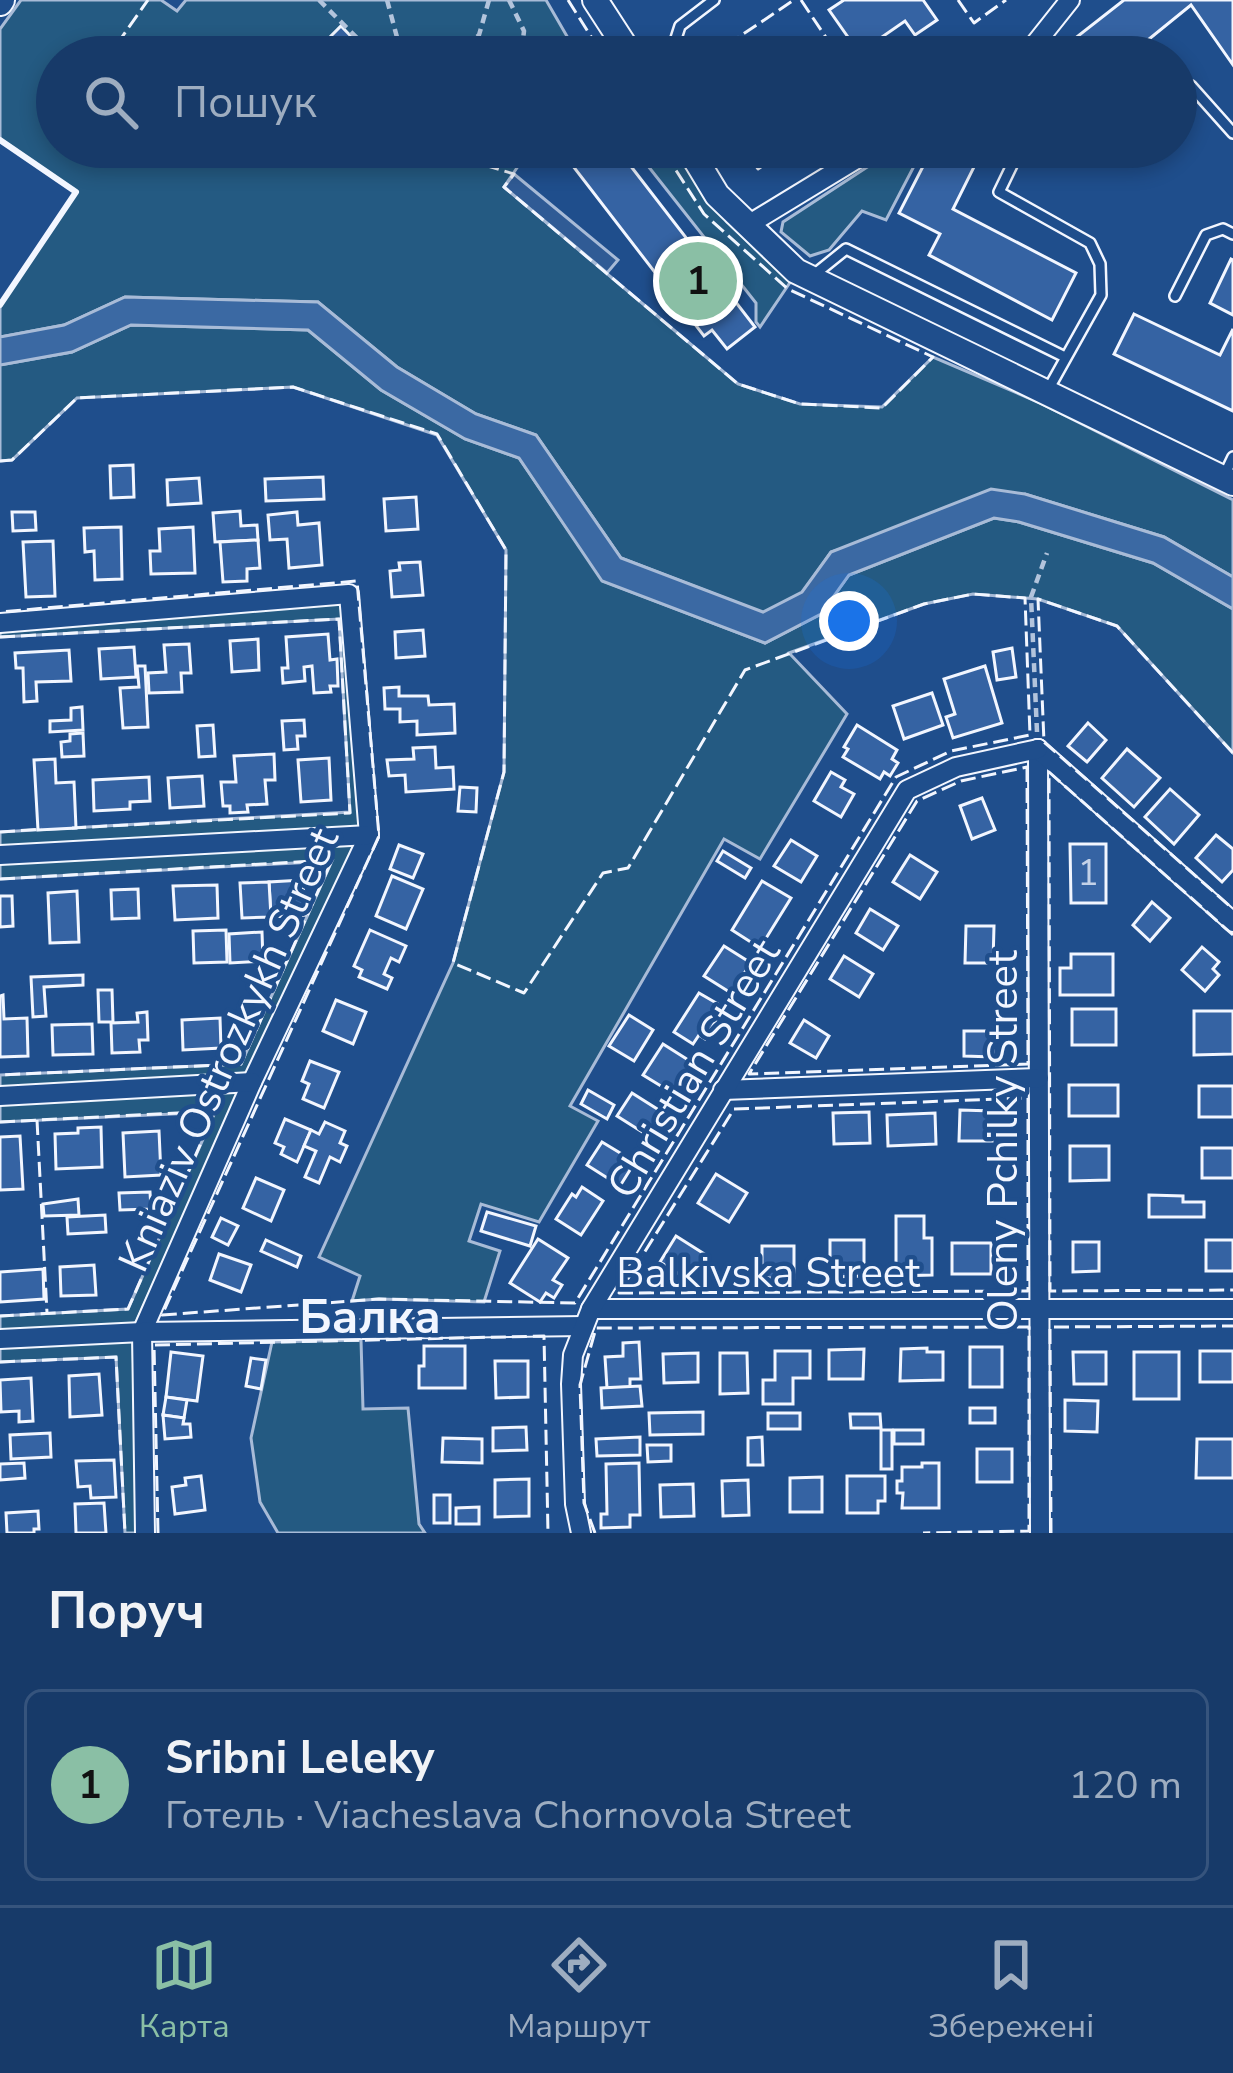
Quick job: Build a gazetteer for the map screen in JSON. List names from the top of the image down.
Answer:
{
  "streets": {
    "street": [
      "Kniaziv Ostrozkykh Street",
      "Christian Street",
      "Oleny Pchilky Street",
      "Balkivska Street"
    ]
  },
  "crossings": [
    ["Kniaziv Ostrozkykh Street", "Balkivska Street"],
    ["Christian Street", "Oleny Pchilky Street"],
    ["Christian Street", "Balkivska Street"],
    ["Oleny Pchilky Street", "Balkivska Street"]
  ],
  "districts": ["Балка"],
  "house_numbers": ["1"],
  "page": {
    "search": "Пошук",
    "pins": "1",
    "heading": "Поруч",
    "list": [
      {
        "mark": "1",
        "name": "Sribni Leleky",
        "note": "Готель · Viacheslava Chornovola Street",
        "value": "120 m"
      }
    ],
    "nav": ["Карта", "Маршрут", "Збережені"]
  }
}
